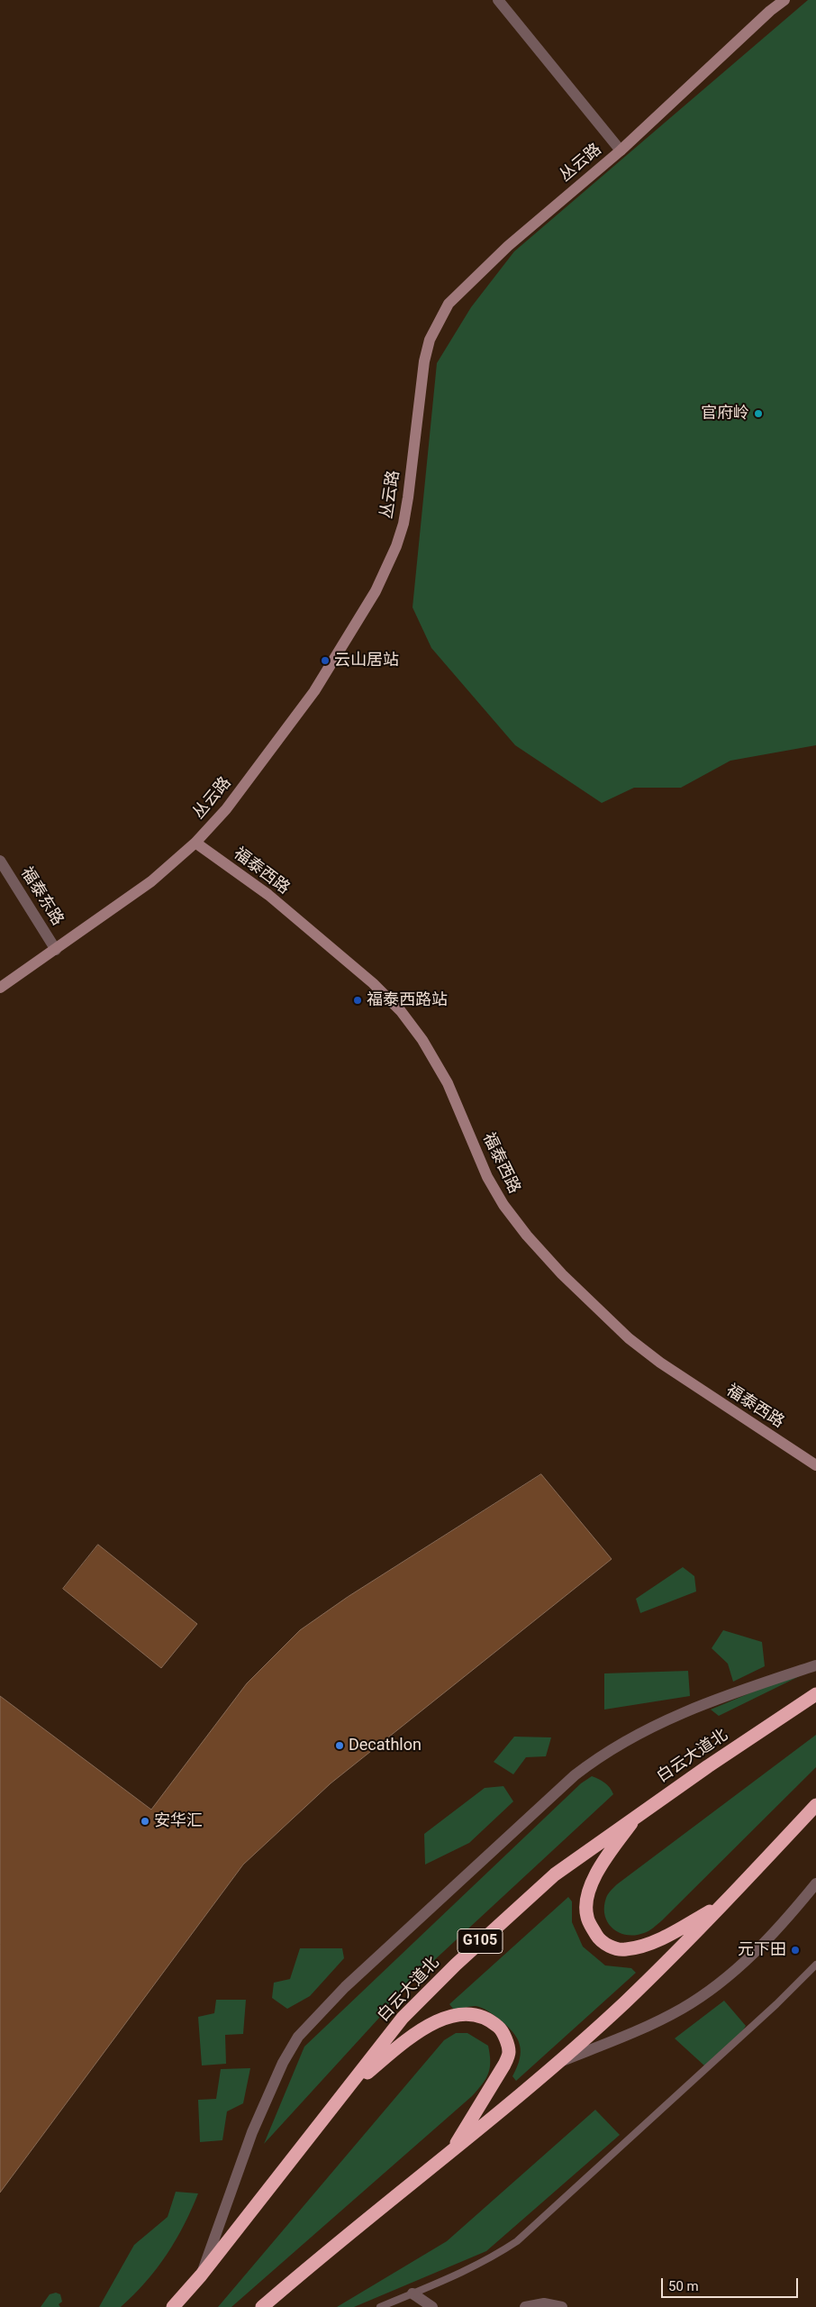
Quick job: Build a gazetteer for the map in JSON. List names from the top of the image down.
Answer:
{
  "streets": {
    "highway": ["白云大道北", "G105"],
    "street": ["丛云路", "福泰西路", "福泰东路"]
  },
  "crossings": [
    ["丛云路", "福泰西路"],
    ["丛云路", "福泰东路"]
  ],
  "places": [
    "官府岭",
    "云山居站",
    "福泰西路站",
    "Decathlon",
    "安华汇",
    "元下田"
  ],
  "scale_bar": "50 m"
}
